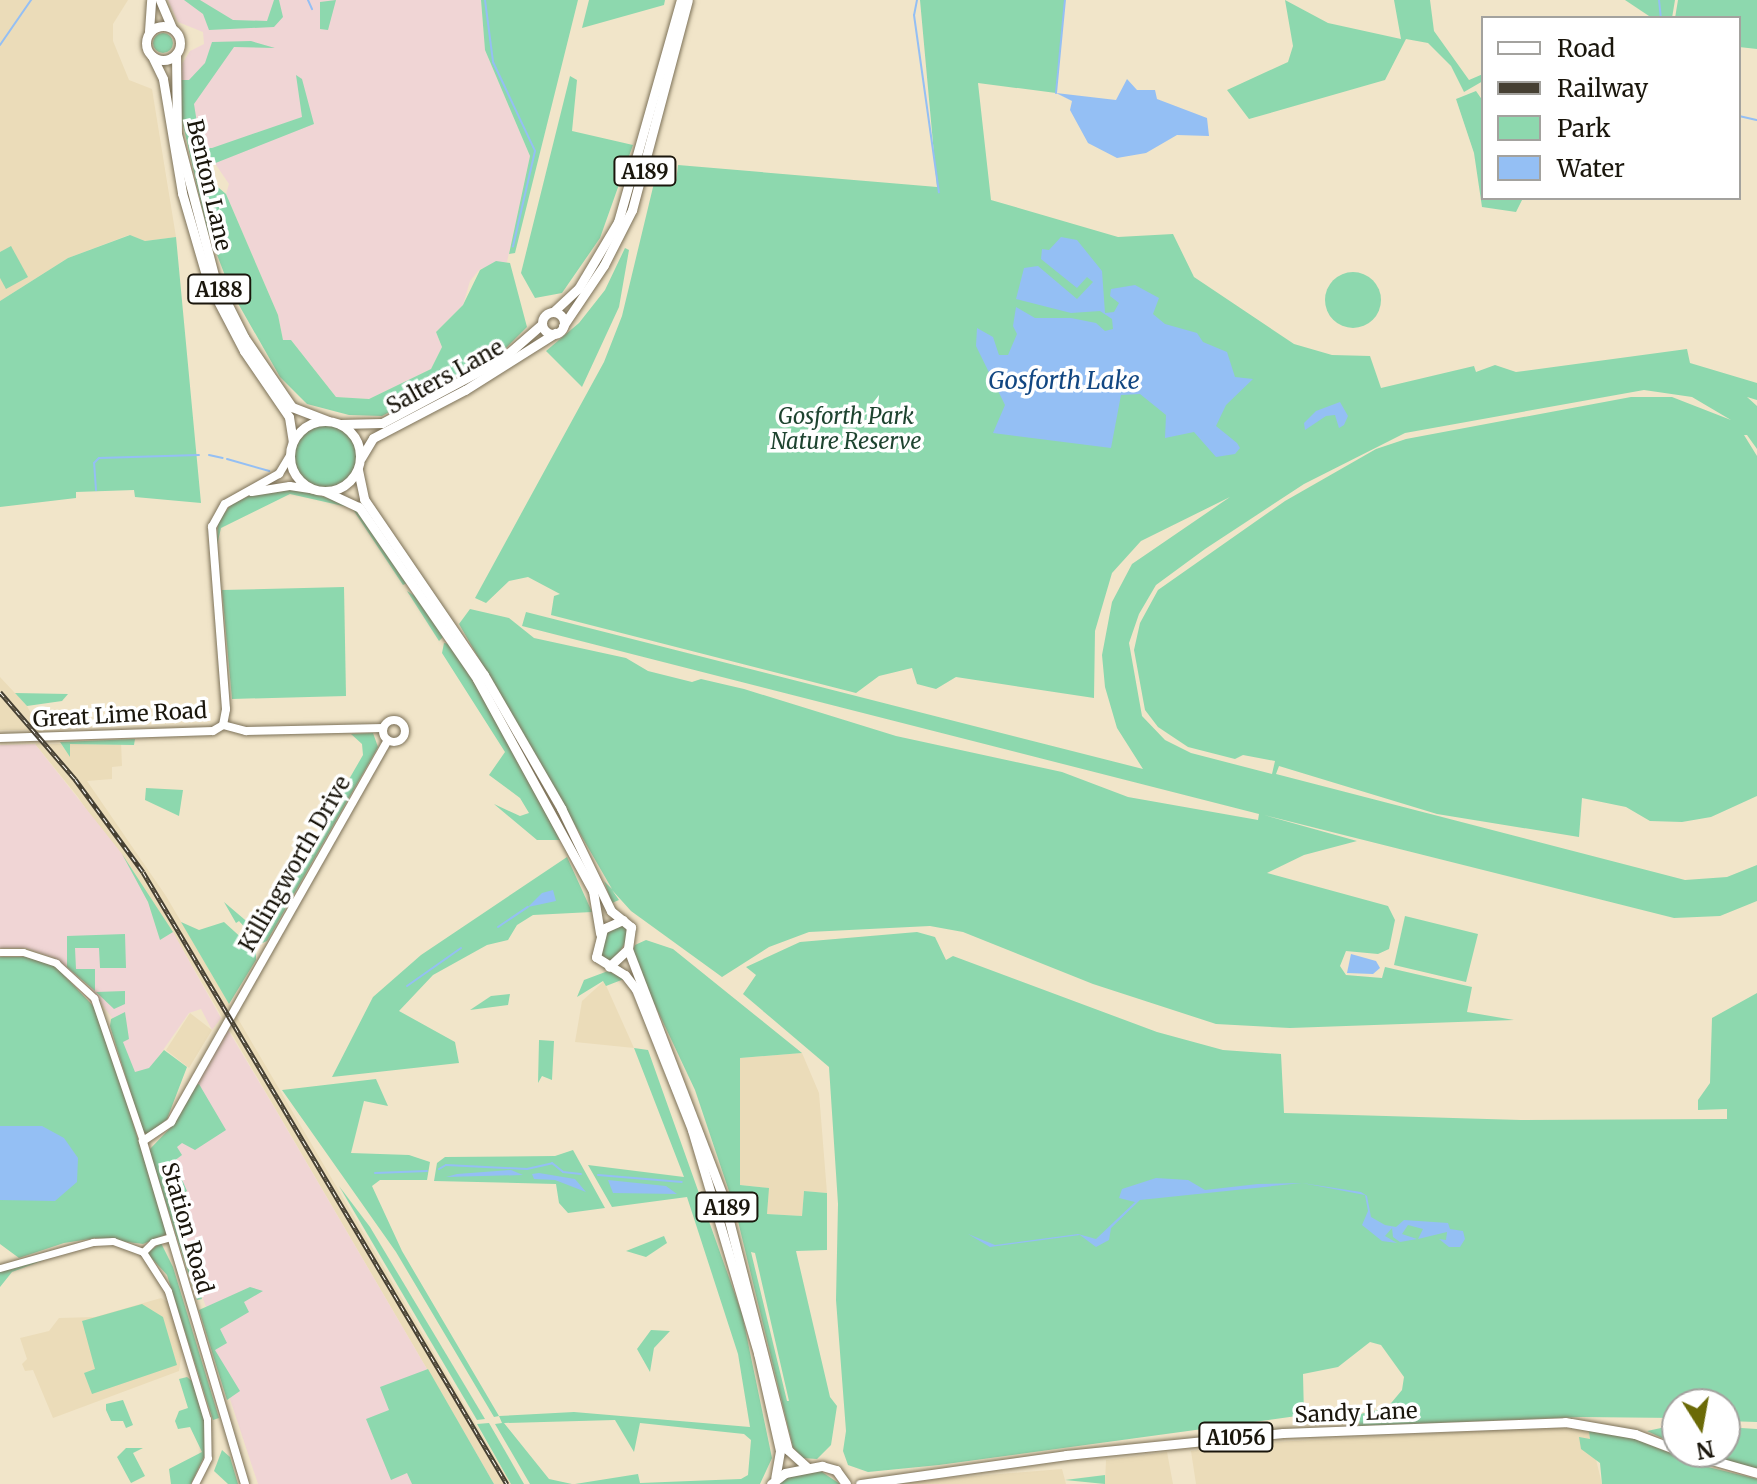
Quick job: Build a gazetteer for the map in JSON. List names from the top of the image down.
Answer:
{
  "streets": {
    "main road": [
      "A189",
      "Benton Lane",
      "A188",
      "Salters Lane",
      "Great Lime Road",
      "Killingworth Drive",
      "Station Road",
      "Sandy Lane",
      "A1056"
    ]
  },
  "crossings": [
    ["A189", "Benton Lane"],
    ["A189", "Salters Lane"],
    ["A189", "Sandy Lane"],
    ["Benton Lane", "A188"],
    ["Benton Lane", "Salters Lane"],
    ["Great Lime Road", "Killingworth Drive"],
    ["Killingworth Drive", "Station Road"]
  ],
  "water": ["Gosforth Lake"],
  "parks": ["Gosforth Park Nature Reserve"],
  "legend": [
    "Road",
    "Railway",
    "Park",
    "Water"
  ],
  "north": "bottom"
}
